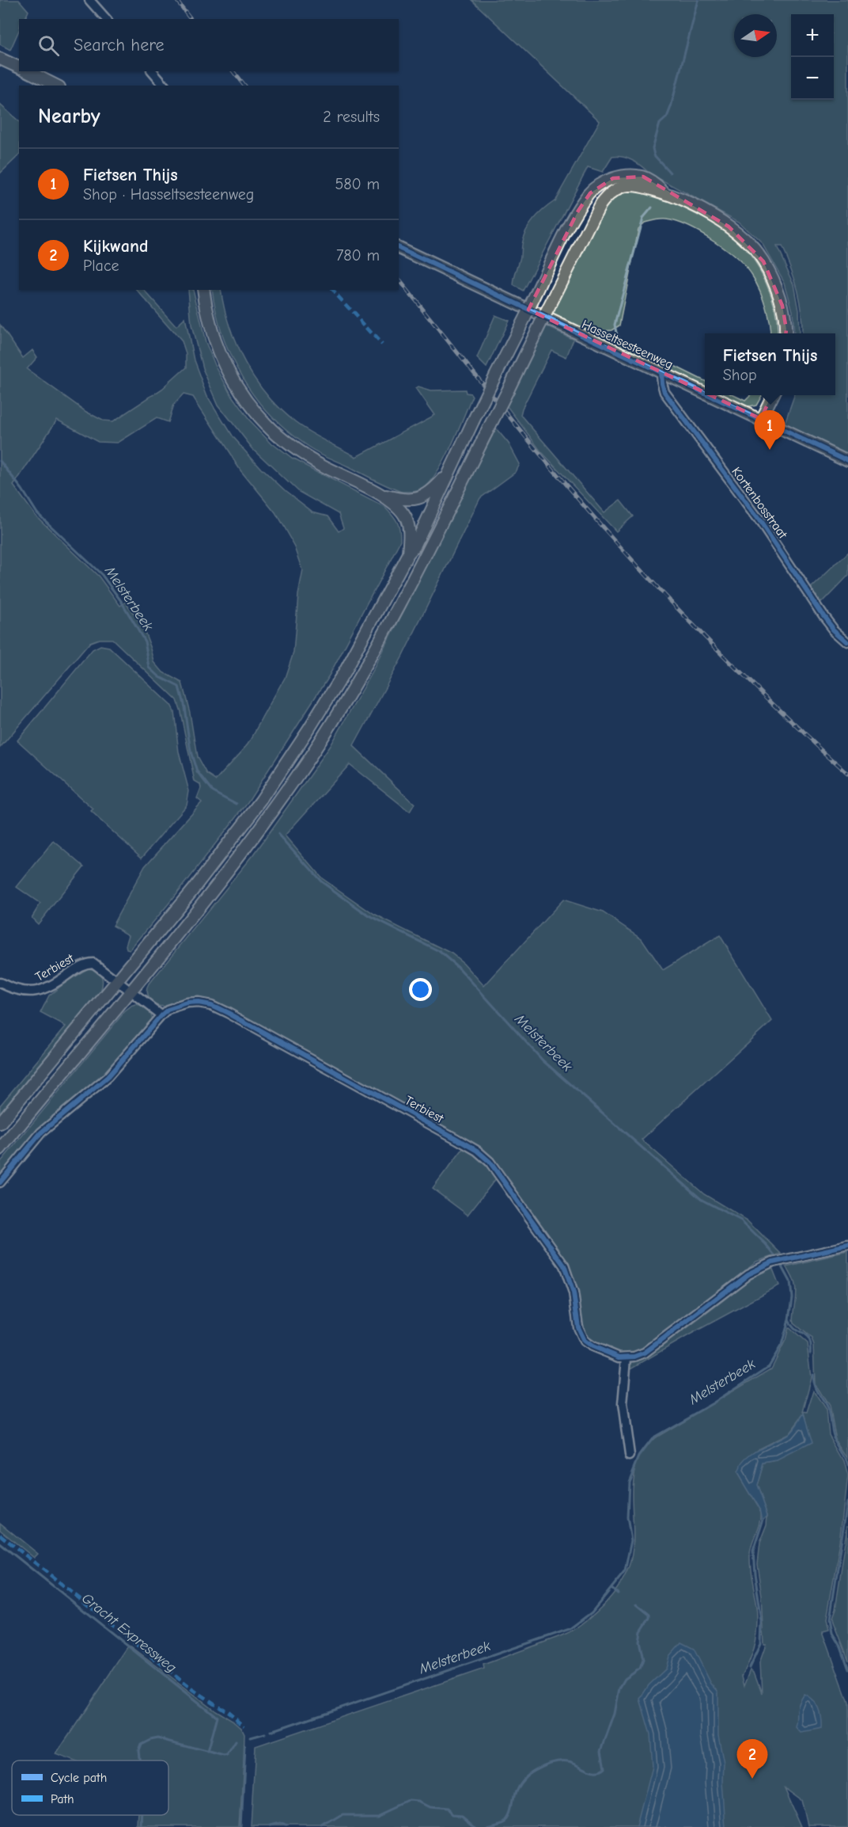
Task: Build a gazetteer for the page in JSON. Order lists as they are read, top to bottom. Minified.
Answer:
{"streets":{"main road":["Hasseltsesteenweg"],"street":["Kortenbosstraat","Terbiest"]},"crossings":[["Hasseltsesteenweg","Kortenbosstraat"]],"water":["Melsterbeek","Gracht Expressweg"],"legend":["Cycle path","Path"],"north":"right","page":{"map_buttons":["+","−"],"search":"Search here","heading":["Nearby","2 results"],"list":[{"mark":"1","name":"Fietsen Thijs","note":"Shop · Hasseltsesteenweg","value":"580 m"},{"mark":"2","name":"Kijkwand","note":"Place","value":"780 m"}],"popup":["Fietsen Thijs","Shop"],"pins":["1","2"]}}
